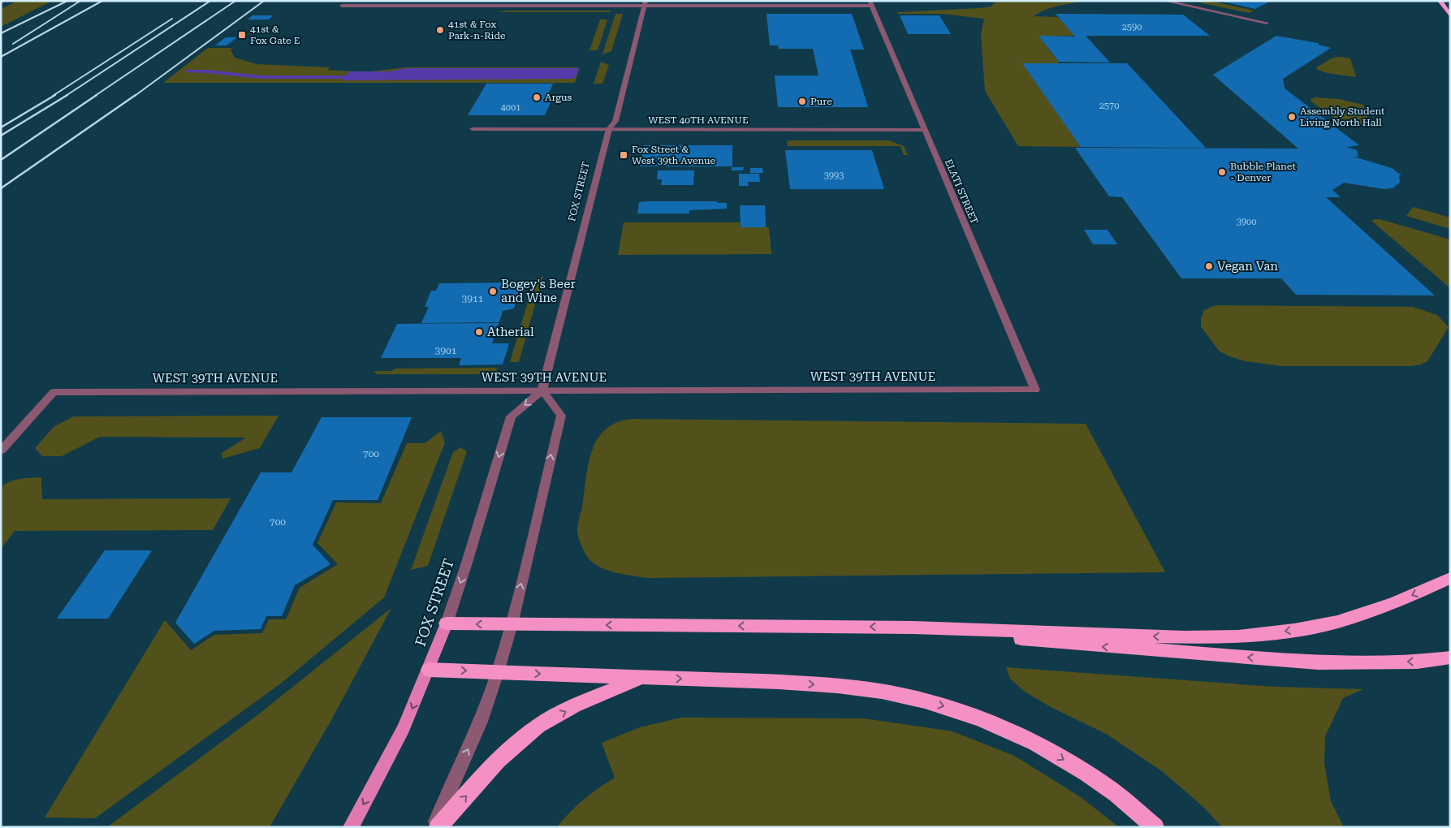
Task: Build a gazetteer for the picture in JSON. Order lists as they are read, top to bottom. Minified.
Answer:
{"streets":{"main road":["FOX STREET"],"street":["WEST 40TH AVENUE","ELATI STREET","WEST 39TH AVENUE"]},"crossings":[["WEST 40TH AVENUE","FOX STREET"],["WEST 40TH AVENUE","ELATI STREET"],["FOX STREET","WEST 39TH AVENUE"],["ELATI STREET","WEST 39TH AVENUE"]],"places":{"other":["41st & Fox Park-n-Ride","Argus","Pure","Assembly Student Living North Hall","Bubble Planet - Denver","Vegan Van","Bogey's Beer and Wine","Atherial"],"transit":["41st & Fox Gate E","Fox Street & West 39th Avenue"]},"house_numbers":["2590","2570","4001","3993","3900","3911","3901","700","700"]}
